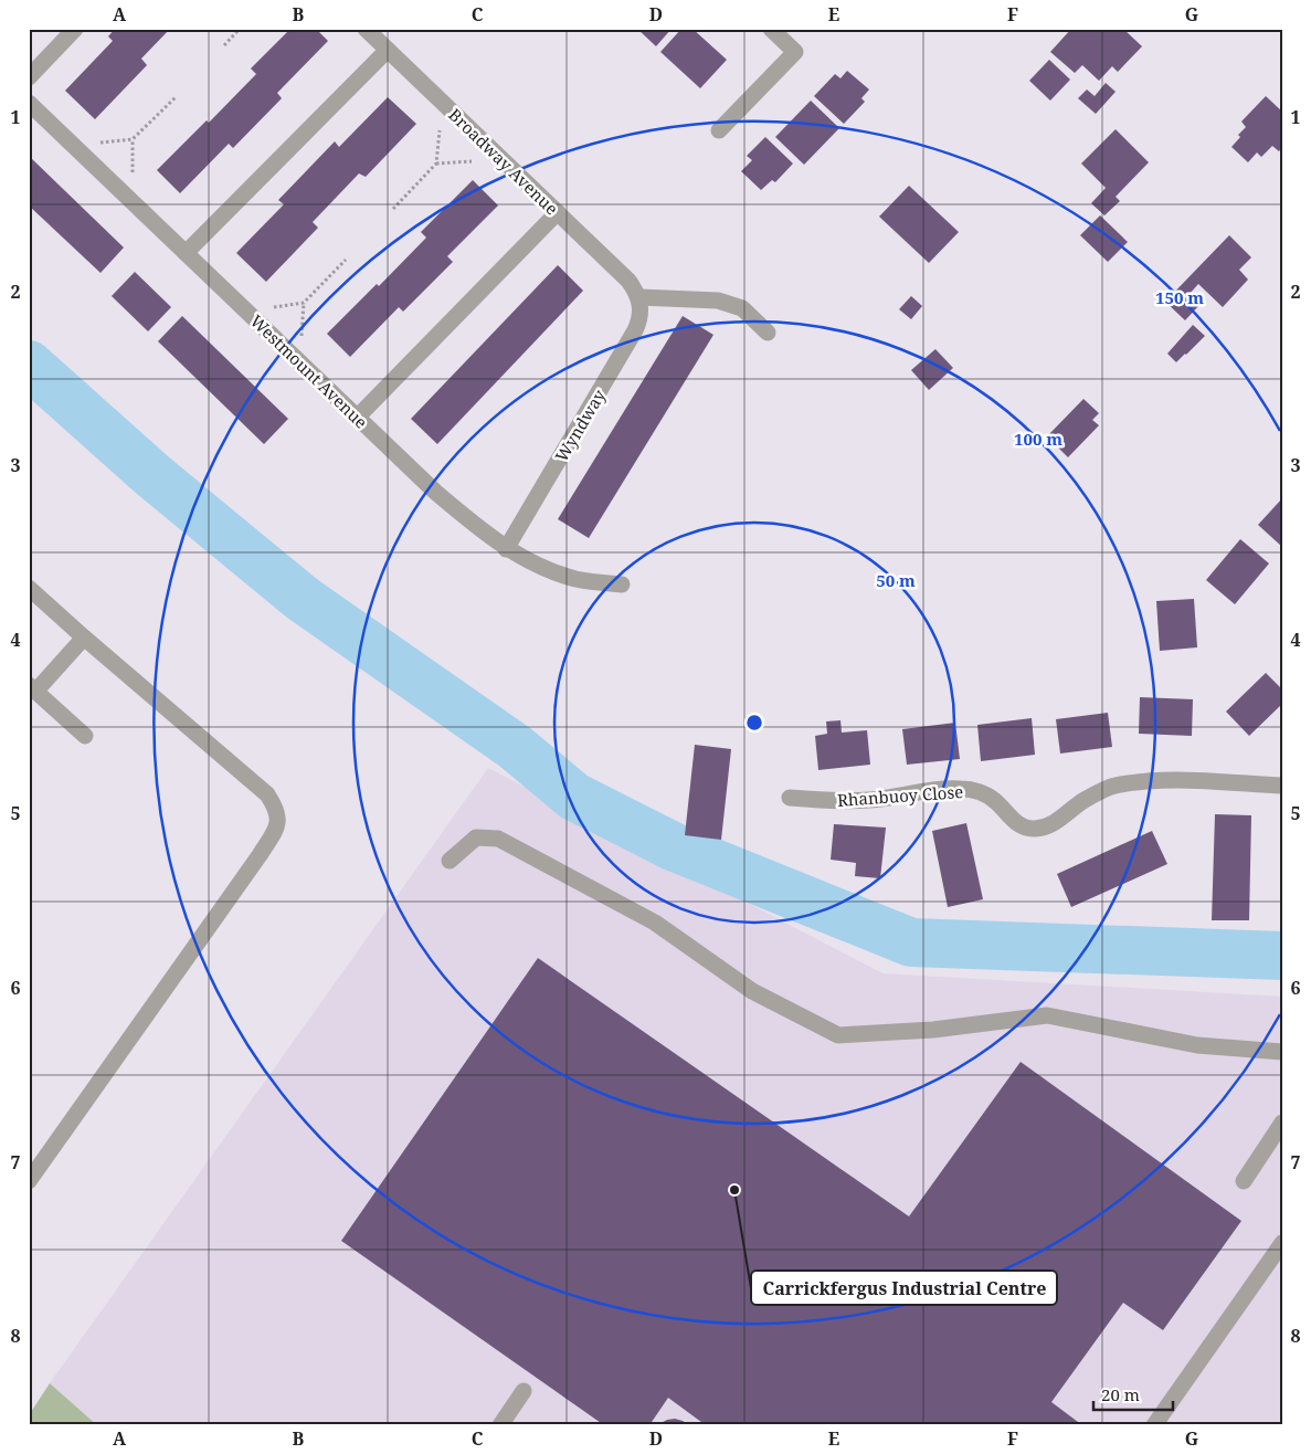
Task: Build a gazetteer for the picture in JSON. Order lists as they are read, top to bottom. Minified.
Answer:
{"streets":{"street":["Broadway Avenue","Westmount Avenue","Wyndway","Rhanbuoy Close"]},"crossings":[["Broadway Avenue","Wyndway"],["Westmount Avenue","Wyndway"]],"places":["Carrickfergus Industrial Centre"],"scale_bar":"20 m","grid":{"columns":["A","B","C","D","E","F","G"],"rows":["1","2","3","4","5","6","7","8"]},"rings":["150 m","100 m","50 m"]}
